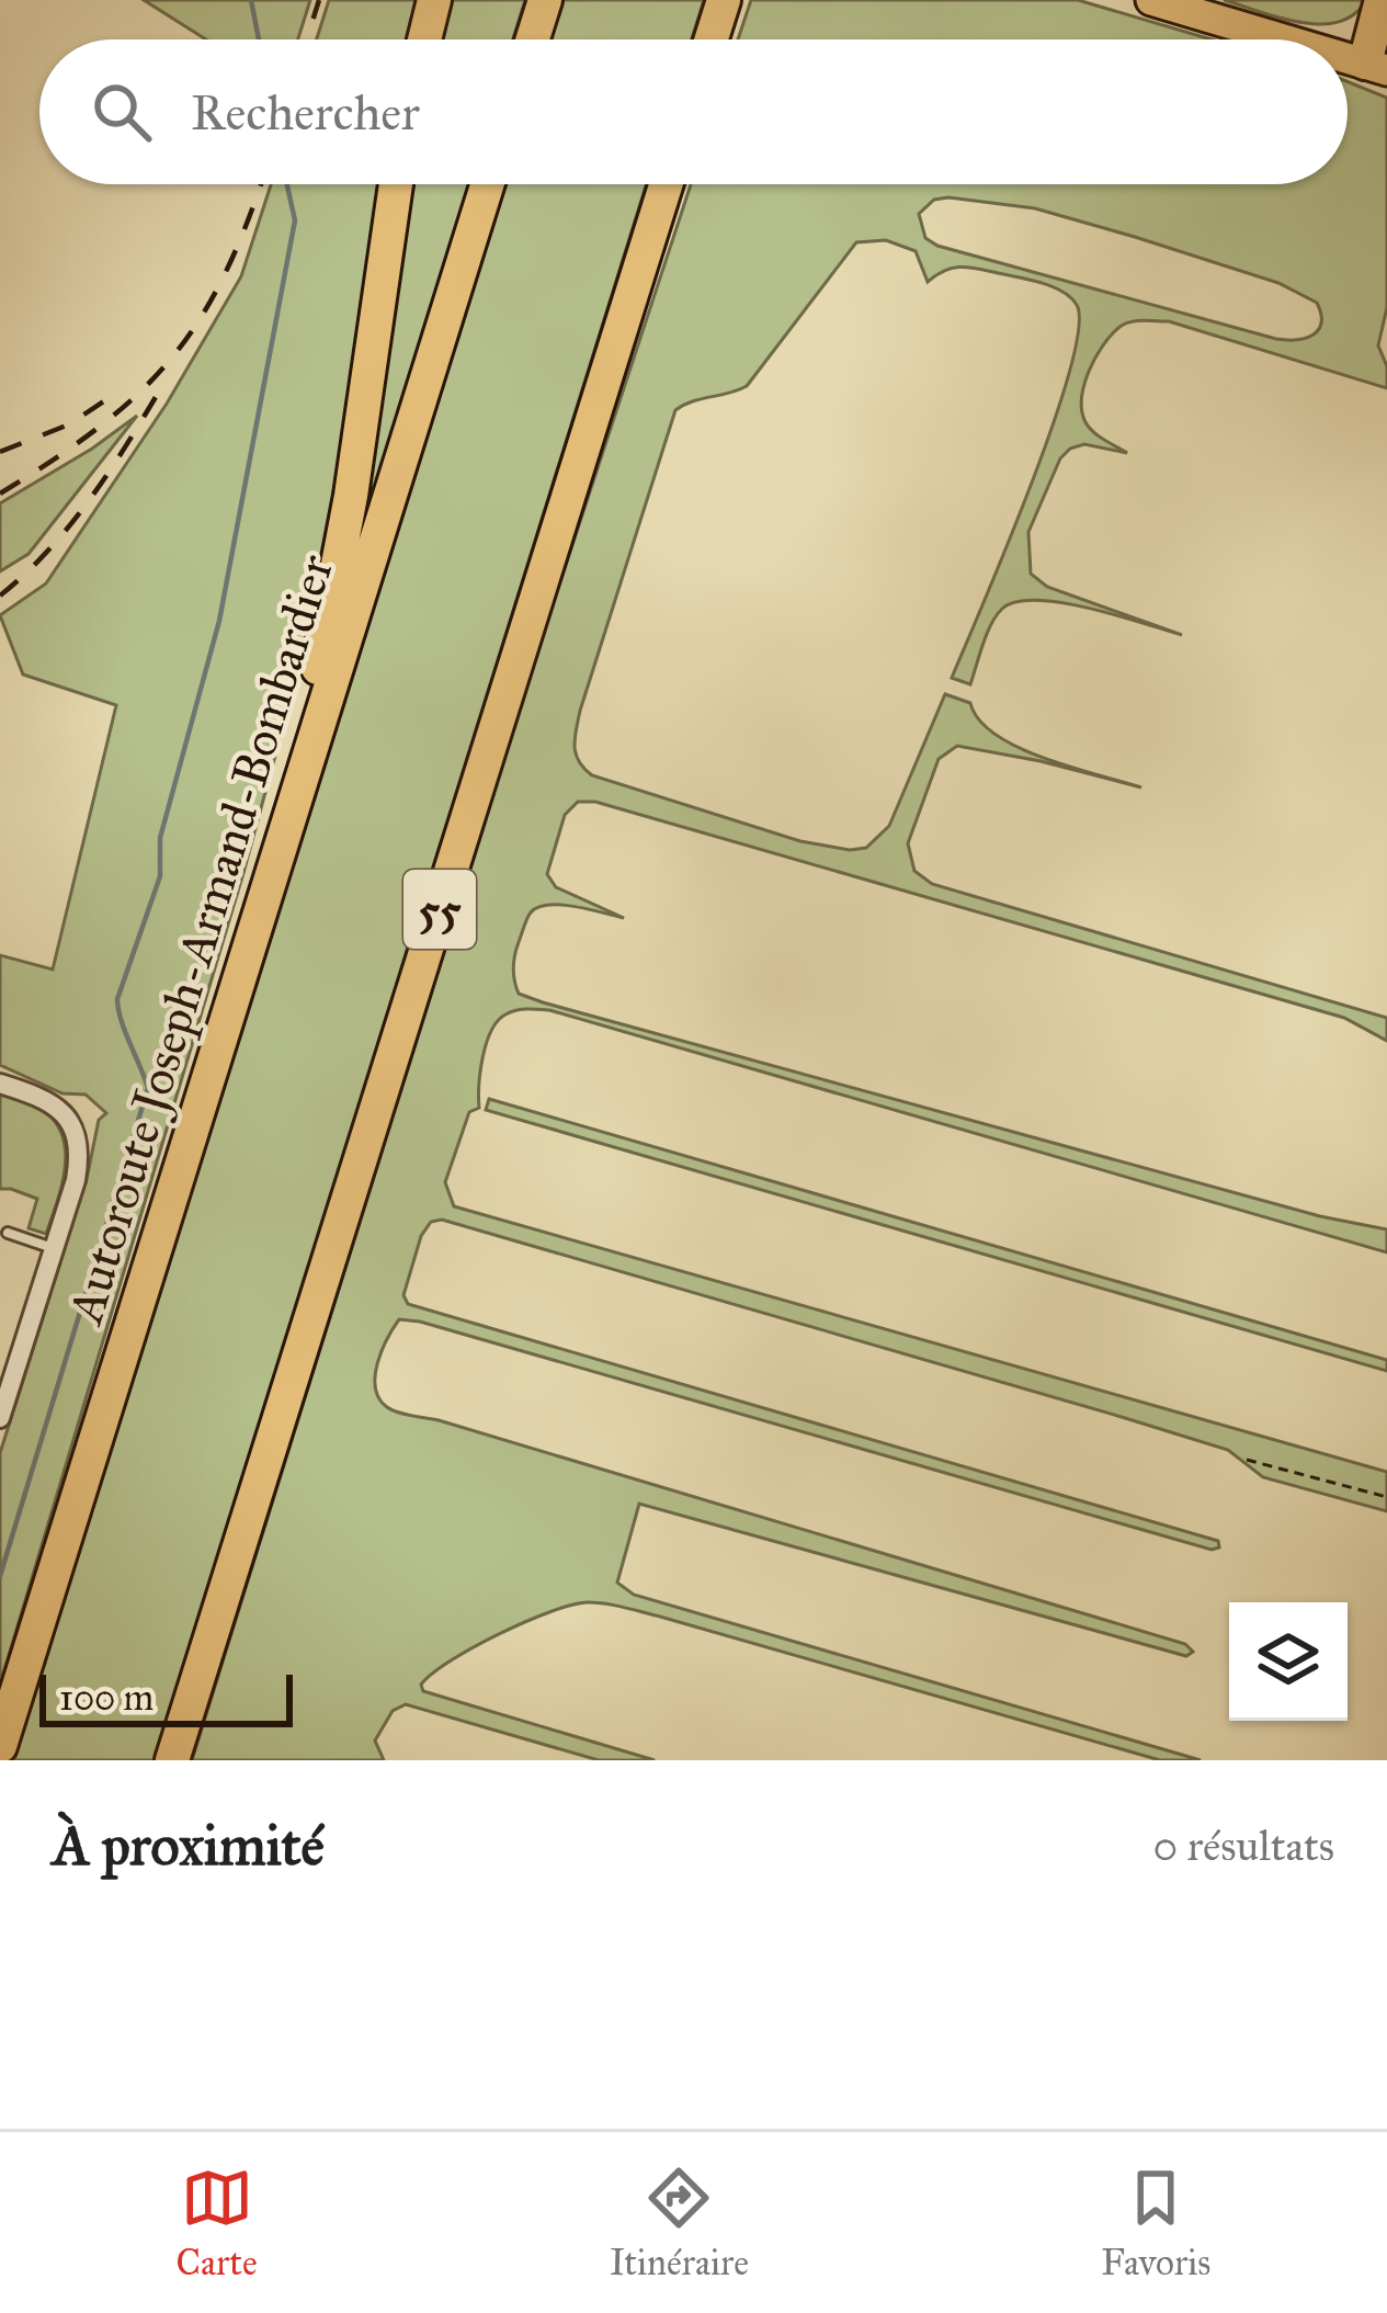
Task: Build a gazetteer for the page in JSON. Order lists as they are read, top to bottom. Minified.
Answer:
{"streets":{"highway":["55","Autoroute Joseph-Armand-Bombardier"]},"scale_bar":"100 m","page":{"search":"Rechercher","scale":"100 m","heading":["À proximité","0 résultats"],"nav":["Carte","Itinéraire","Favoris"]}}
